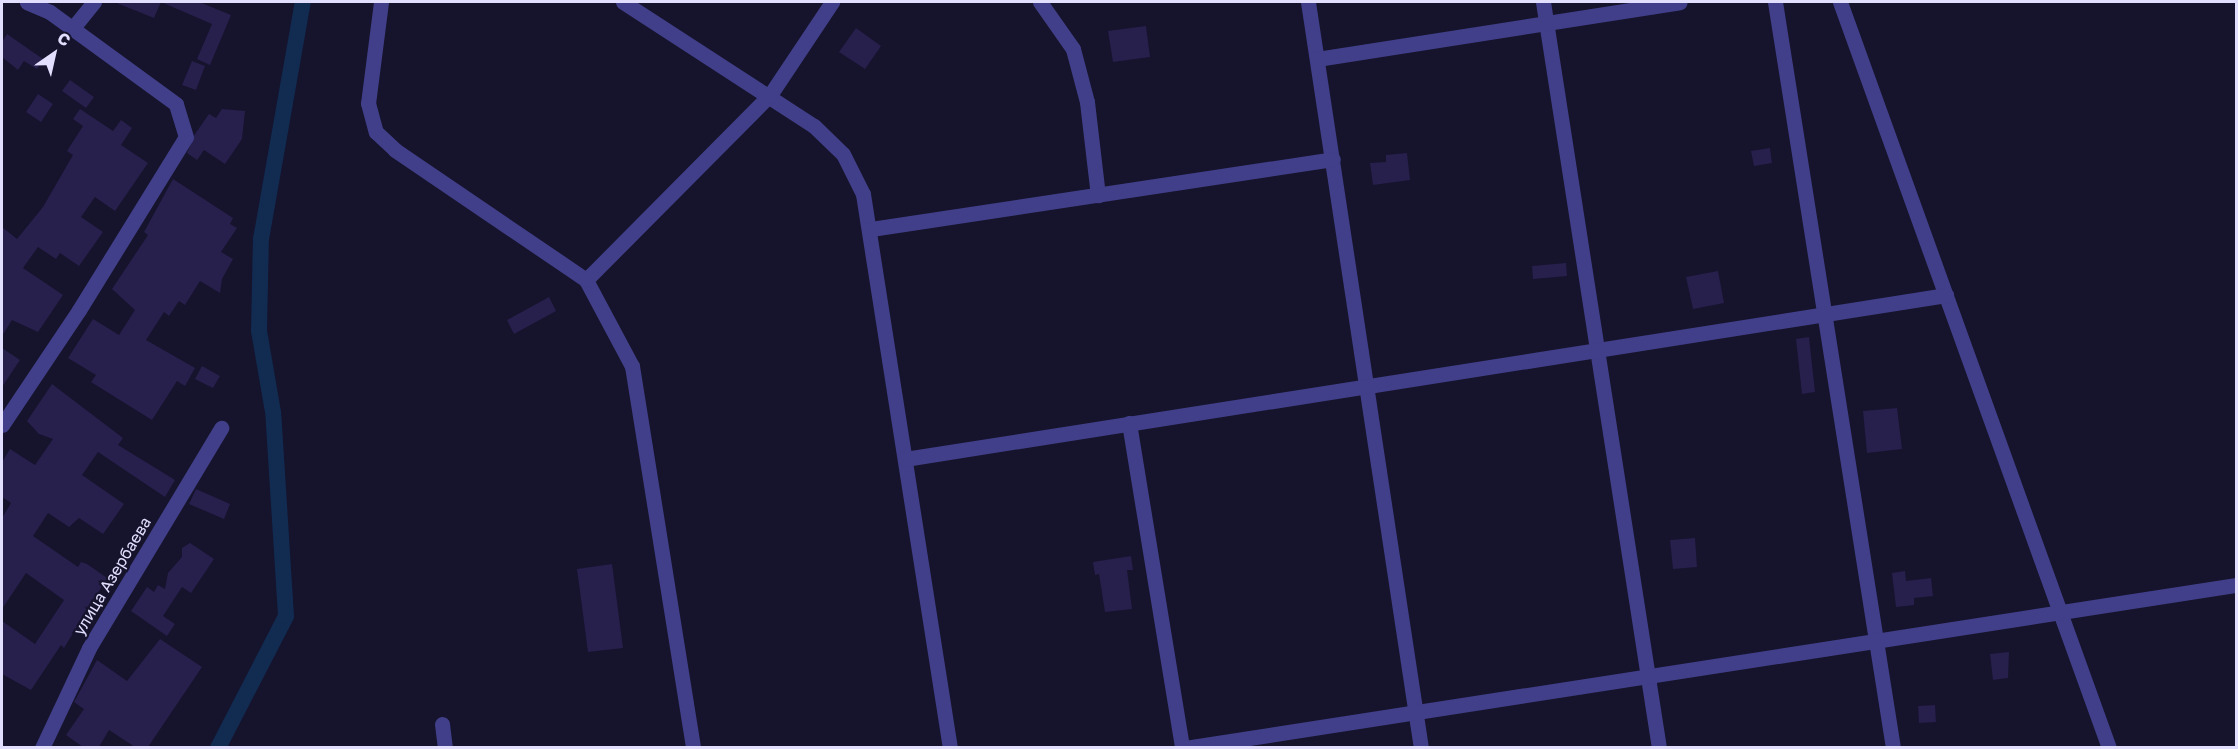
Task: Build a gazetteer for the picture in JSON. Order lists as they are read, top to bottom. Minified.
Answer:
{"streets":{"street":["улица Азербаева"]},"north":"top right"}
